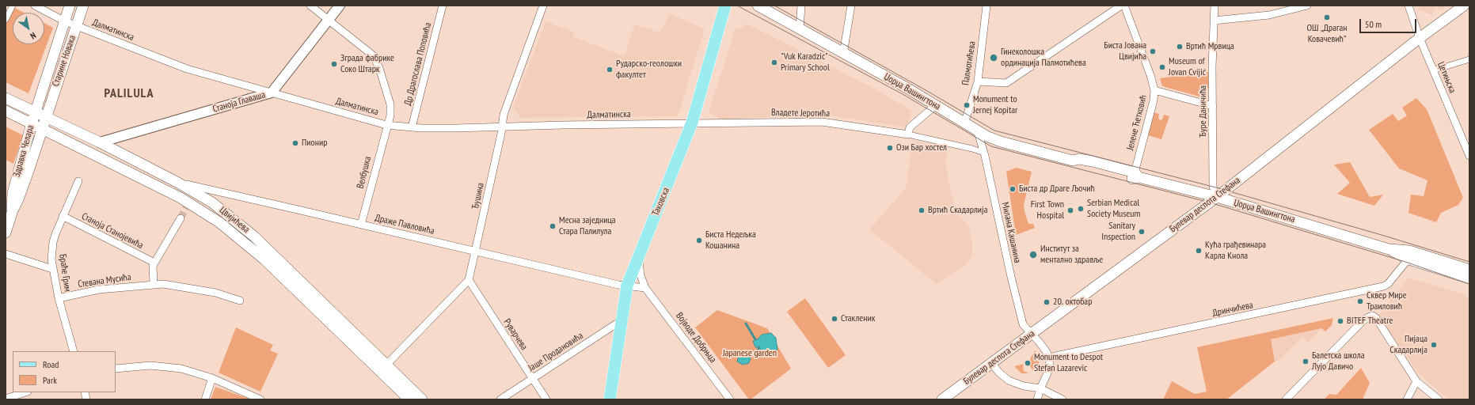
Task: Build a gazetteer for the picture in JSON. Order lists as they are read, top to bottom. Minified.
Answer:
{"streets":{"main road":["Старине Новака","Џорџа Вашингтона","Здравка Челара","Таковска","Булевар деспота Стефана","Цвијићева"],"street":["Далматинска","Палмотићева","Др Драгослава Поповића","Цетињска","Станоја Главаша","Ђуре Даничића","Владете Јеротића","Јелене Ћетковић","Велбушка","Ђушина","Драже Павловића","Станоја Станојевића","Милана Кашанина","Браће Грим","Стевана Мусића","Дринчићева","Руварчева","Војводе Добрњца","Јаше Продановића"]},"crossings":[["Далматинска","Старине Новака"],["Далматинска","Др Драгослава Поповића"],["Далматинска","Станоја Главаша"],["Далматинска","Владете Јеротића"],["Далматинска","Велбушка"],["Далматинска","Ђушина"],["Далматинска","Таковска"],["Старине Новака","Здравка Челара"],["Старине Новака","Цвијићева"],["Палмотићева","Џорџа Вашингтона"],["Цетињска","Булевар деспота Стефана"],["Џорџа Вашингтона","Ђуре Даничића"],["Џорџа Вашингтона","Јелене Ћетковић"],["Џорџа Вашингтона","Булевар деспота Стефана"],["Џорџа Вашингтона","Милана Кашанина"],["Џорџа Вашингтона","Дринчићева"],["Станоја Главаша","Велбушка"],["Станоја Главаша","Цвијићева"],["Ђуре Даничића","Булевар деспота Стефана"],["Владете Јеротића","Таковска"],["Владете Јеротића","Милана Кашанина"],["Здравка Челара","Цвијићева"],["Велбушка","Драже Павловића"],["Ђушина","Драже Павловића"],["Ђушина","Руварчева"],["Таковска","Драже Павловића"],["Таковска","Војводе Добрњца"],["Таковска","Јаше Продановића"],["Булевар деспота Стефана","Милана Кашанина"],["Цвијићева","Драже Павловића"],["Станоја Станојевића","Браће Грим"],["Милана Кашанина","Дринчићева"],["Браће Грим","Стевана Мусића"],["Руварчева","Јаше Продановића"]],"districts":["PALILULA"],"parks":["Japanese garden"],"places":["ОШ „Драган Ковачевић”","Вртић Мрвица","Биста Јована Цвијића","Гинеколошка ординација Палмотићева","\"Vuk Karadzic\" Primary School","Зграда фабрике Соко Штарк","Museum of Jovan Cvijić","Рударско-геолошки факултет","Monument to Jernej Kopitar","Пионир","Ози Бар хостел","Биста др Драге Љочић","Serbian Medical Society Museum","Вртић Скадарлија","First Town Hospital","Месна заједница Стара Палилула","Sanitary Inspection","Биста Недељка Кошанина","Кућа грађевинара Карла Кнола","Институт за ментално здравље","Сквер Мире Траиловић","20. октобар","Стакленик","BITEF Theatre","Пијаца Скадарлија","Балетска школа Лујо Давичо","Monument to Despot Stefan Lazarevic"],"legend":["Road","Park"],"scale_bar":"50 m","north":"bottom right"}
